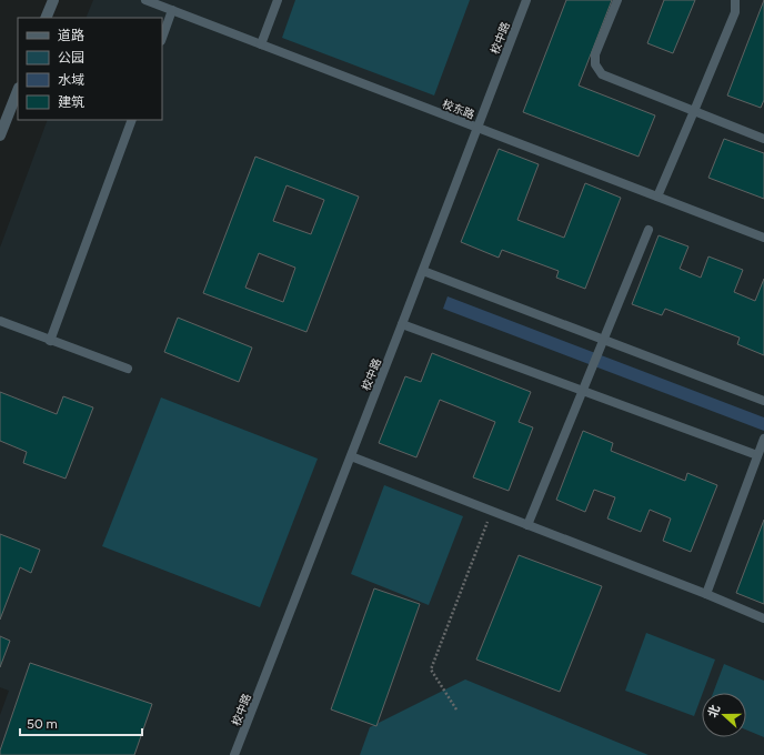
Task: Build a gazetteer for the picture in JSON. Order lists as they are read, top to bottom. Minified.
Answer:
{"streets":{"lane":["校中路","校东路"]},"crossings":[["校中路","校东路"]],"legend":["道路","公园","水域","建筑"],"scale_bar":"50 m","north":"left"}
